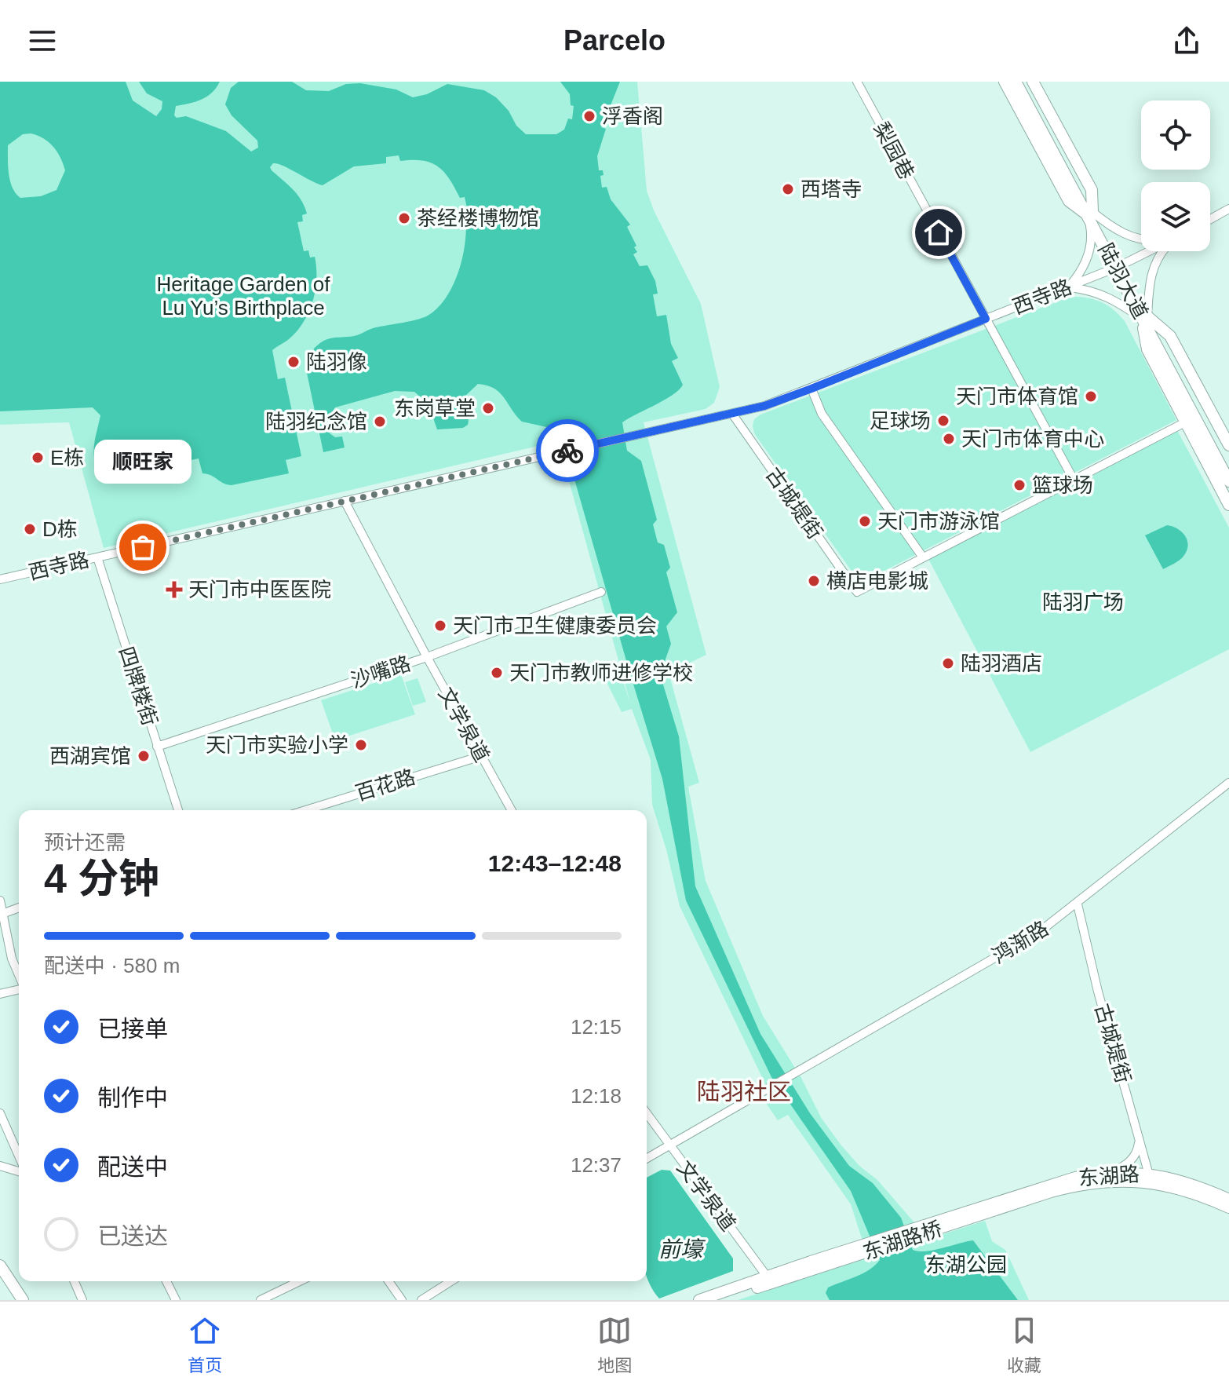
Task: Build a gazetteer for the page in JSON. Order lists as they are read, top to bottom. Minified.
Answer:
{"streets":{"main road":["陆羽大道","东湖路","东湖路桥"],"street":["梨园巷","西寺路","古城堤街","沙嘴路","四牌楼街","文学泉道","百花路","鸿渐路"]},"crossings":[["梨园巷","西寺路"],["陆羽大道","西寺路"],["西寺路","古城堤街"],["西寺路","四牌楼街"],["西寺路","文学泉道"],["古城堤街","鸿渐路"],["古城堤街","东湖路"],["沙嘴路","四牌楼街"],["沙嘴路","文学泉道"],["文学泉道","百花路"],["文学泉道","鸿渐路"],["文学泉道","东湖路桥"],["东湖路","东湖路桥"]],"districts":["陆羽社区"],"water":["前壕"],"parks":["Heritage Garden of Lu Yu’s Birthplace","陆羽广场","东湖公园"],"places":{"other":["浮香阁","西塔寺","茶经楼博物馆","陆羽像","天门市体育馆","东岗草堂","足球场","陆羽纪念馆","天门市体育中心","E栋","篮球场","天门市游泳馆","D栋","顺旺家","横店电影城","天门市卫生健康委员会","陆羽酒店","天门市教师进修学校","天门市实验小学","西湖宾馆"],"health":["天门市中医医院"]},"page":{"header":"Parcelo","bubble":"顺旺家","heading":["4 分钟","预计还需","12:43–12:48"],"bar":"配送中 · 580 m","list":[["已接单","12:15"],["制作中","12:18"],["配送中","12:37"],"已送达"],"tabs":["首页","地图","收藏"]}}
